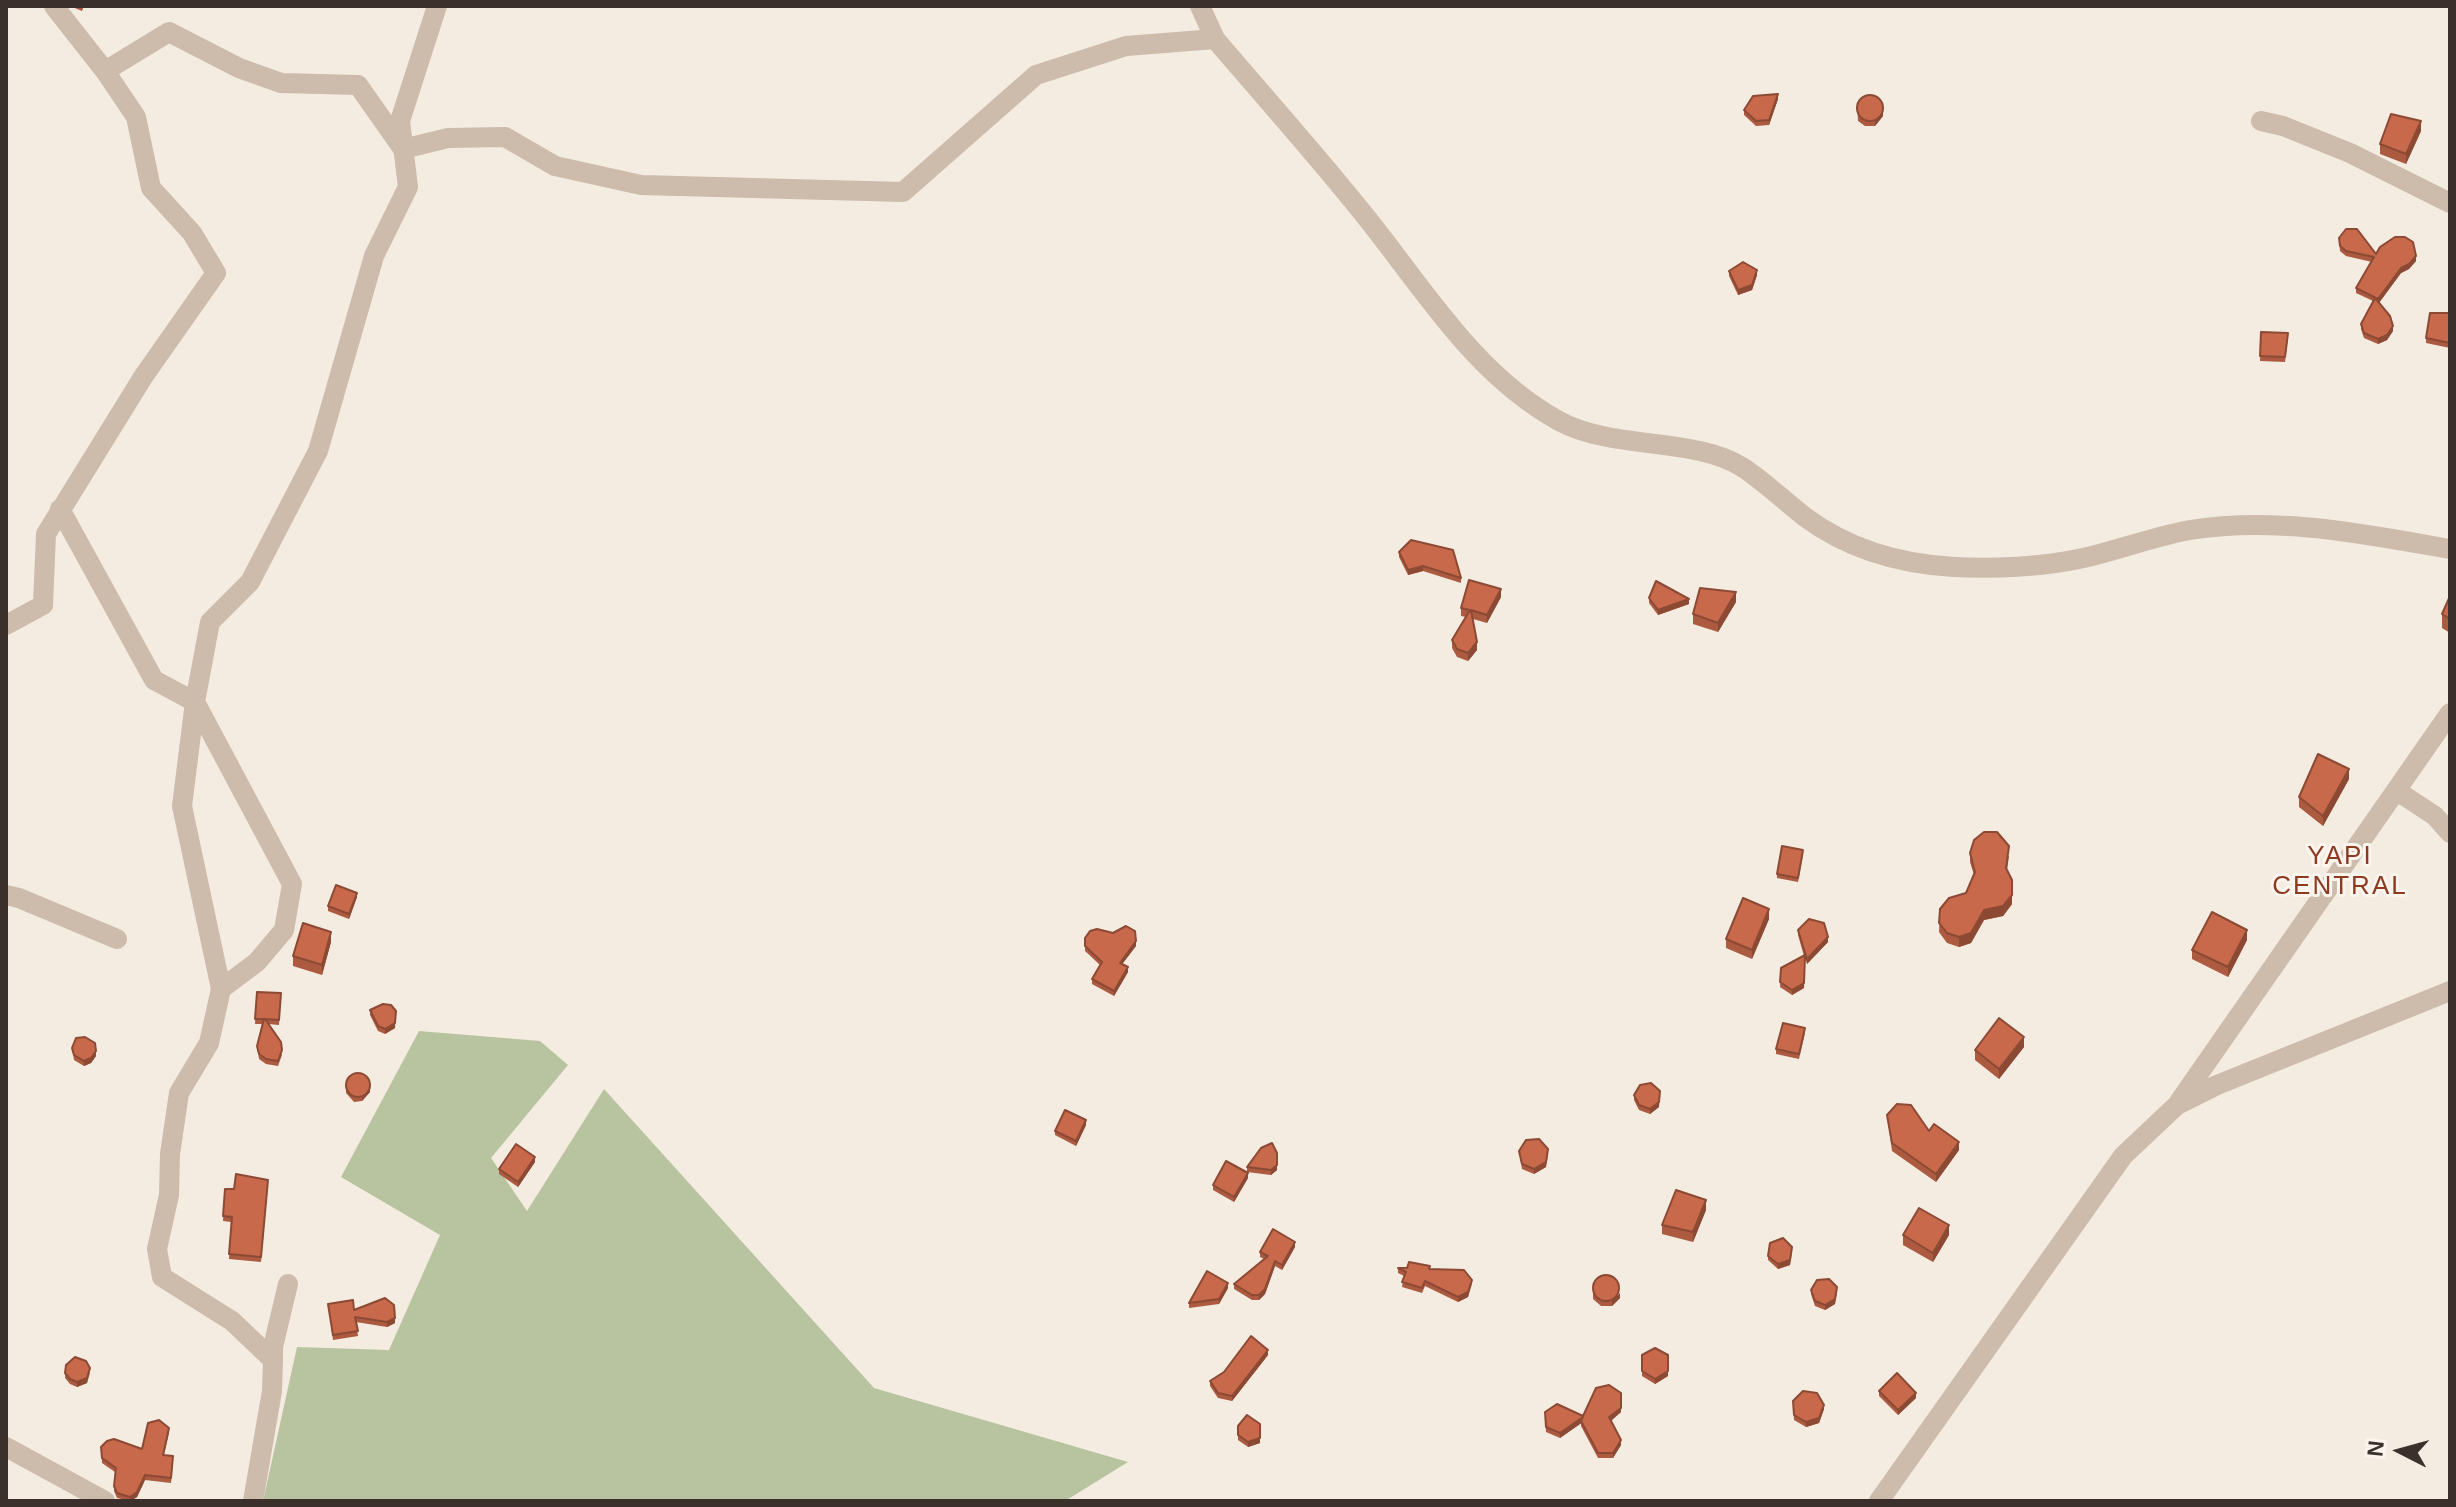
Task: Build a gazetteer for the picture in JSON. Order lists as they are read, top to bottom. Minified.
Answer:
{"districts":["YAPI CENTRAL"],"north":"left"}
